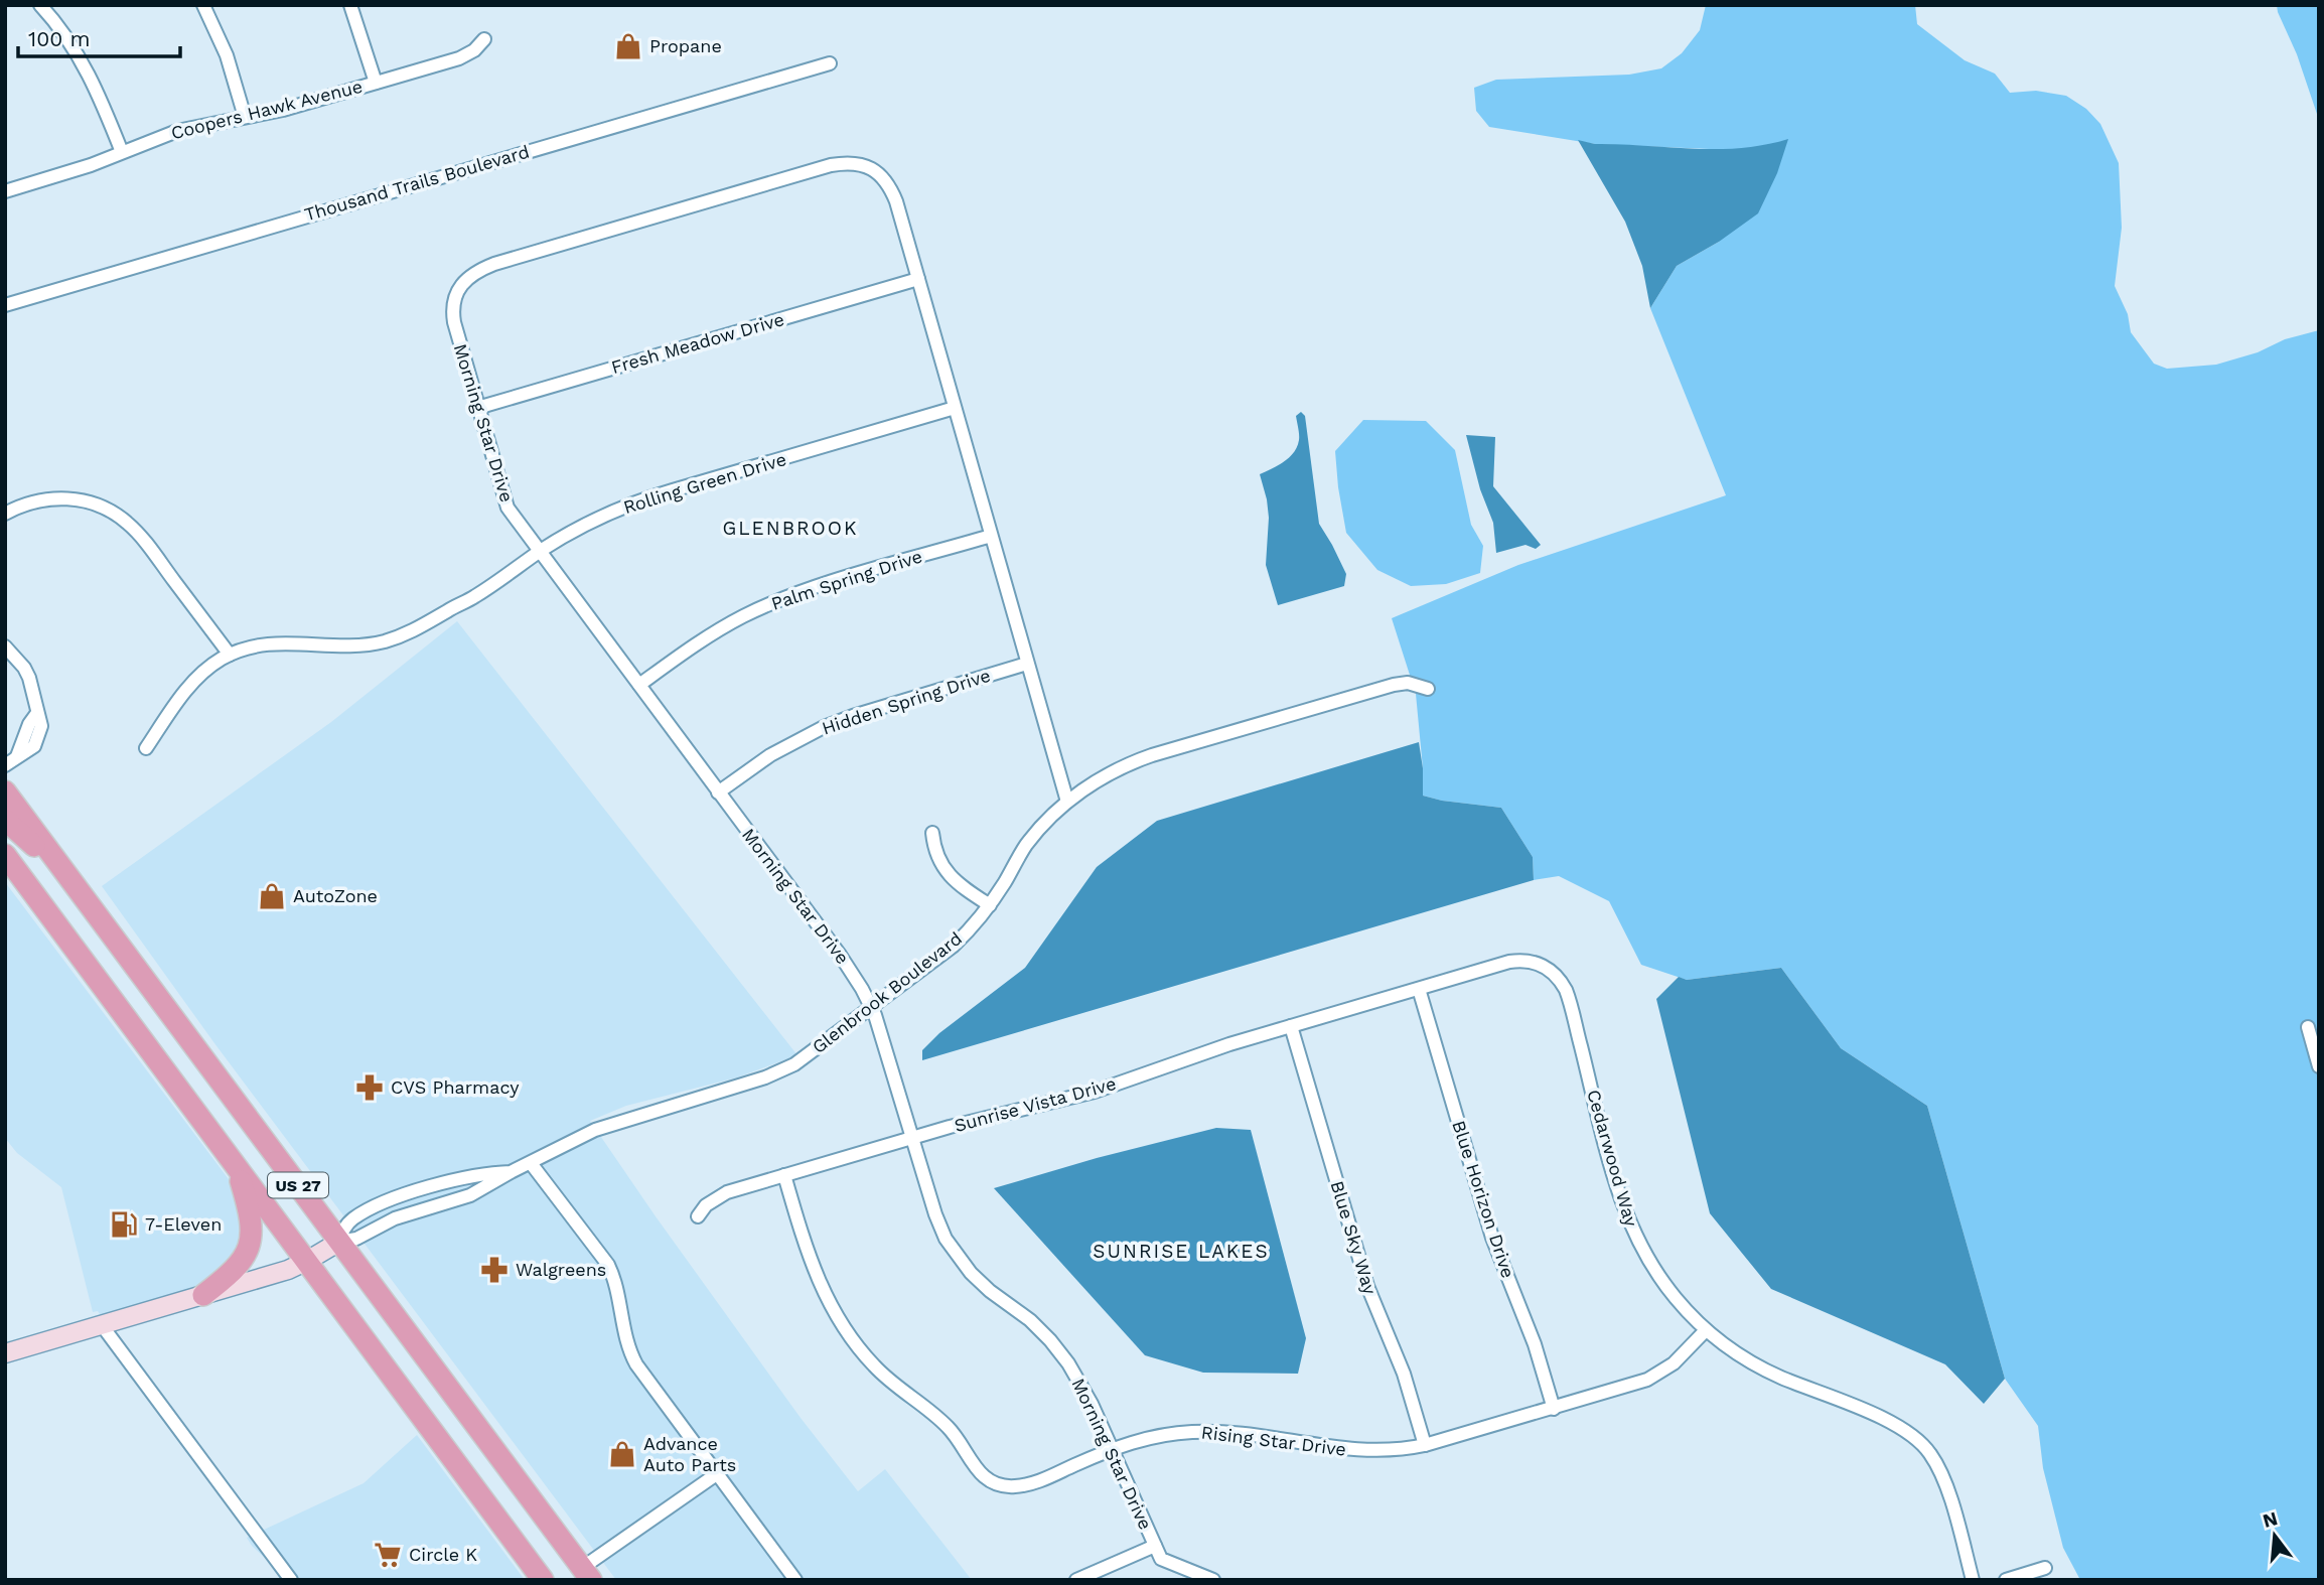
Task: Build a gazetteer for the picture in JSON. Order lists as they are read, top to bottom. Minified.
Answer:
{"streets":{"highway":["US 27"],"street":["Coopers Hawk Avenue","Thousand Trails Boulevard","Fresh Meadow Drive","Morning Star Drive","Rolling Green Drive","Palm Spring Drive","Hidden Spring Drive","Glenbrook Boulevard","Sunrise Vista Drive","Cedarwood Way","Blue Horizon Drive","Blue Sky Way","Rising Star Drive"]},"crossings":[["Fresh Meadow Drive","Morning Star Drive"],["Morning Star Drive","Rolling Green Drive"],["Morning Star Drive","Palm Spring Drive"],["Morning Star Drive","Hidden Spring Drive"],["Morning Star Drive","Glenbrook Boulevard"],["Morning Star Drive","Sunrise Vista Drive"],["Morning Star Drive","Rising Star Drive"],["Glenbrook Boulevard","US 27"],["Sunrise Vista Drive","Cedarwood Way"],["Sunrise Vista Drive","Blue Horizon Drive"],["Sunrise Vista Drive","Blue Sky Way"],["Sunrise Vista Drive","Rising Star Drive"],["Cedarwood Way","Blue Horizon Drive"],["Cedarwood Way","Rising Star Drive"],["Blue Horizon Drive","Rising Star Drive"],["Blue Sky Way","Rising Star Drive"]],"districts":["GLENBROOK","SUNRISE LAKES"],"places":{"shop":["Propane","AutoZone","Advance Auto Parts"],"pharmacy":["CVS Pharmacy","Walgreens"],"fuel station":["7-Eleven"],"supermarket":["Circle K"]},"scale_bar":"100 m","north":"top"}
